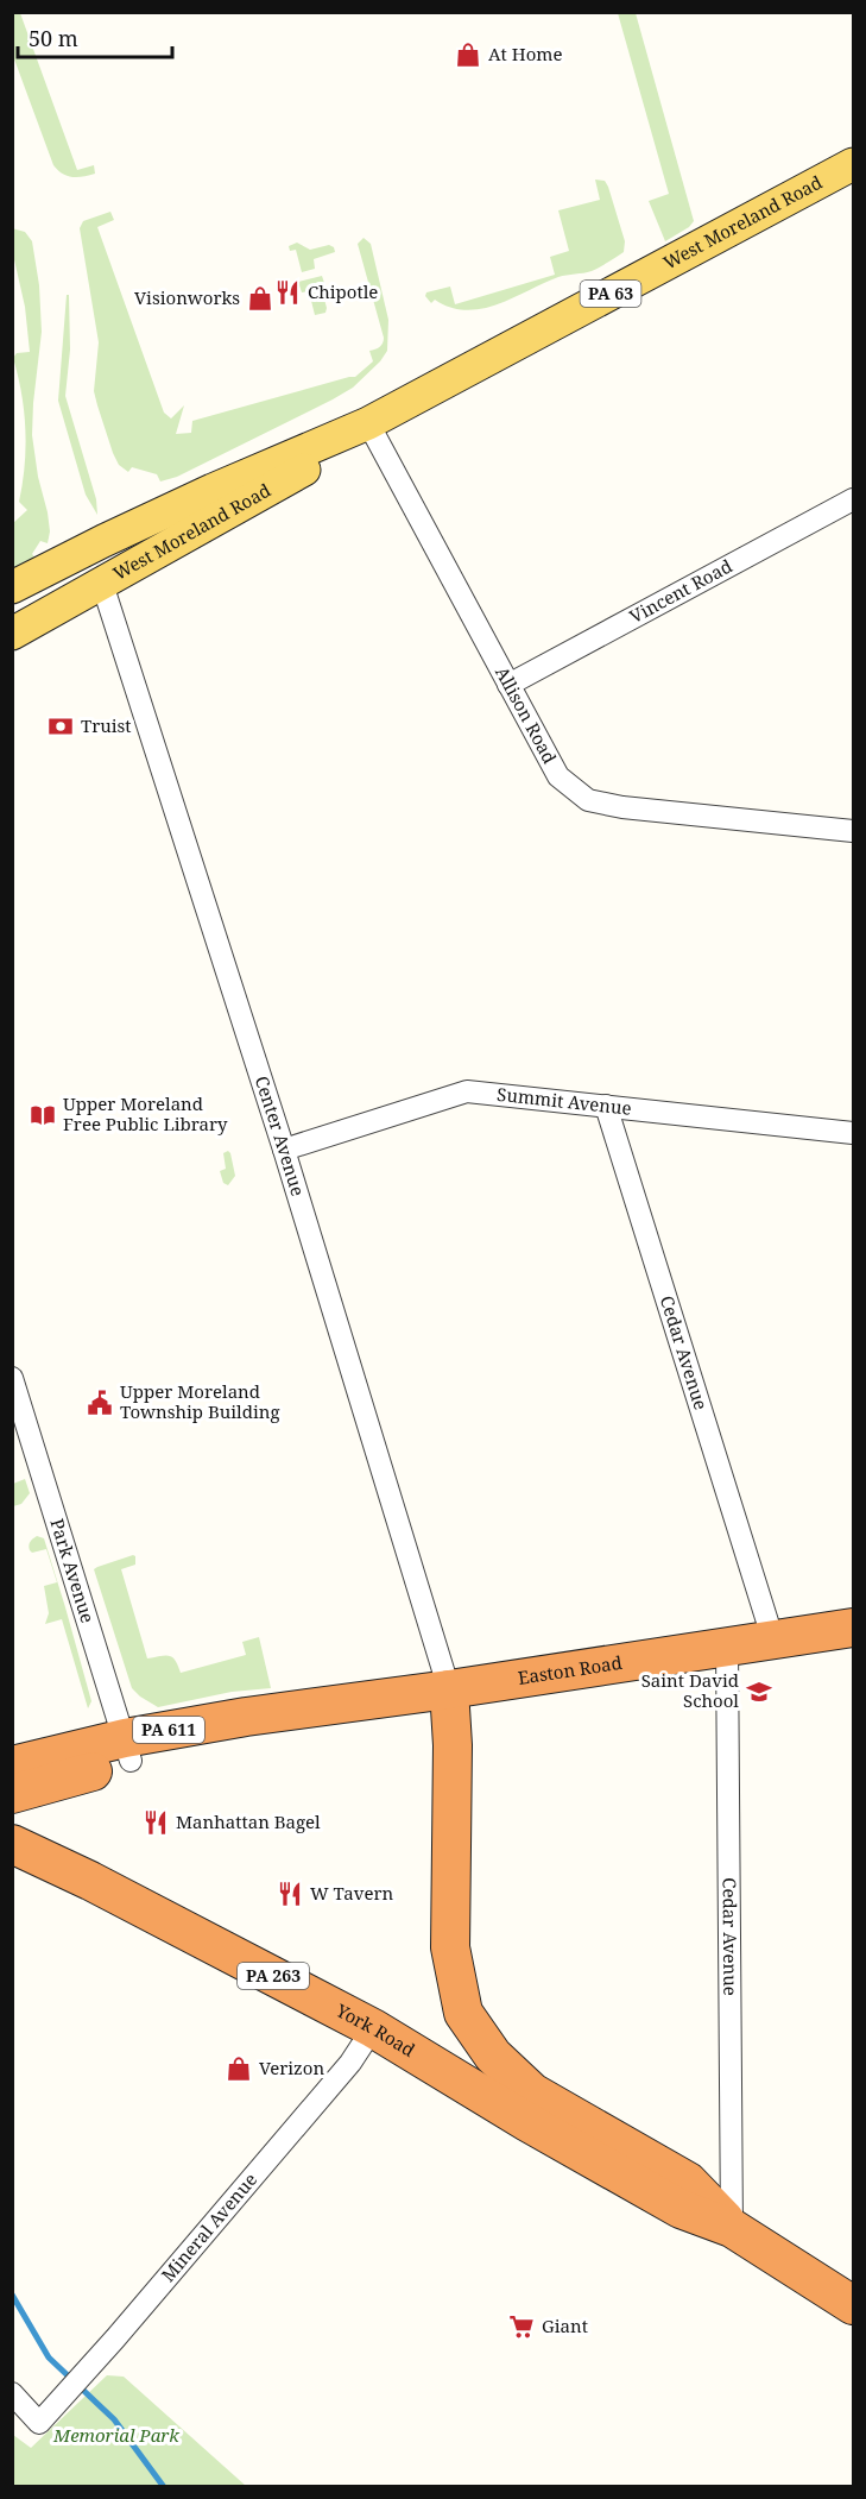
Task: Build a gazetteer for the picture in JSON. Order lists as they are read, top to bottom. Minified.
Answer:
{"streets":{"highway":["Easton Road","PA 611","PA 263","York Road"],"main road":["West Moreland Road","PA 63"],"street":["Vincent Road","Allison Road","Summit Avenue","Center Avenue","Cedar Avenue","Park Avenue","Mineral Avenue"]},"crossings":[["West Moreland Road","Allison Road"],["West Moreland Road","Center Avenue"],["Vincent Road","Allison Road"],["Summit Avenue","Center Avenue"],["Summit Avenue","Cedar Avenue"],["Center Avenue","Easton Road"],["Center Avenue","York Road"],["Cedar Avenue","Easton Road"],["Cedar Avenue","York Road"],["Park Avenue","Easton Road"],["Easton Road","York Road"],["York Road","Mineral Avenue"]],"parks":["Memorial Park"],"places":{"shop":["At Home","Visionworks","Verizon"],"restaurant":["Chipotle","Manhattan Bagel","W Tavern"],"bank":["Truist"],"library":["Upper Moreland Free Public Library"],"public building":["Upper Moreland Township Building"],"school or university":["Saint David School"],"supermarket":["Giant"]},"scale_bar":"50 m"}
